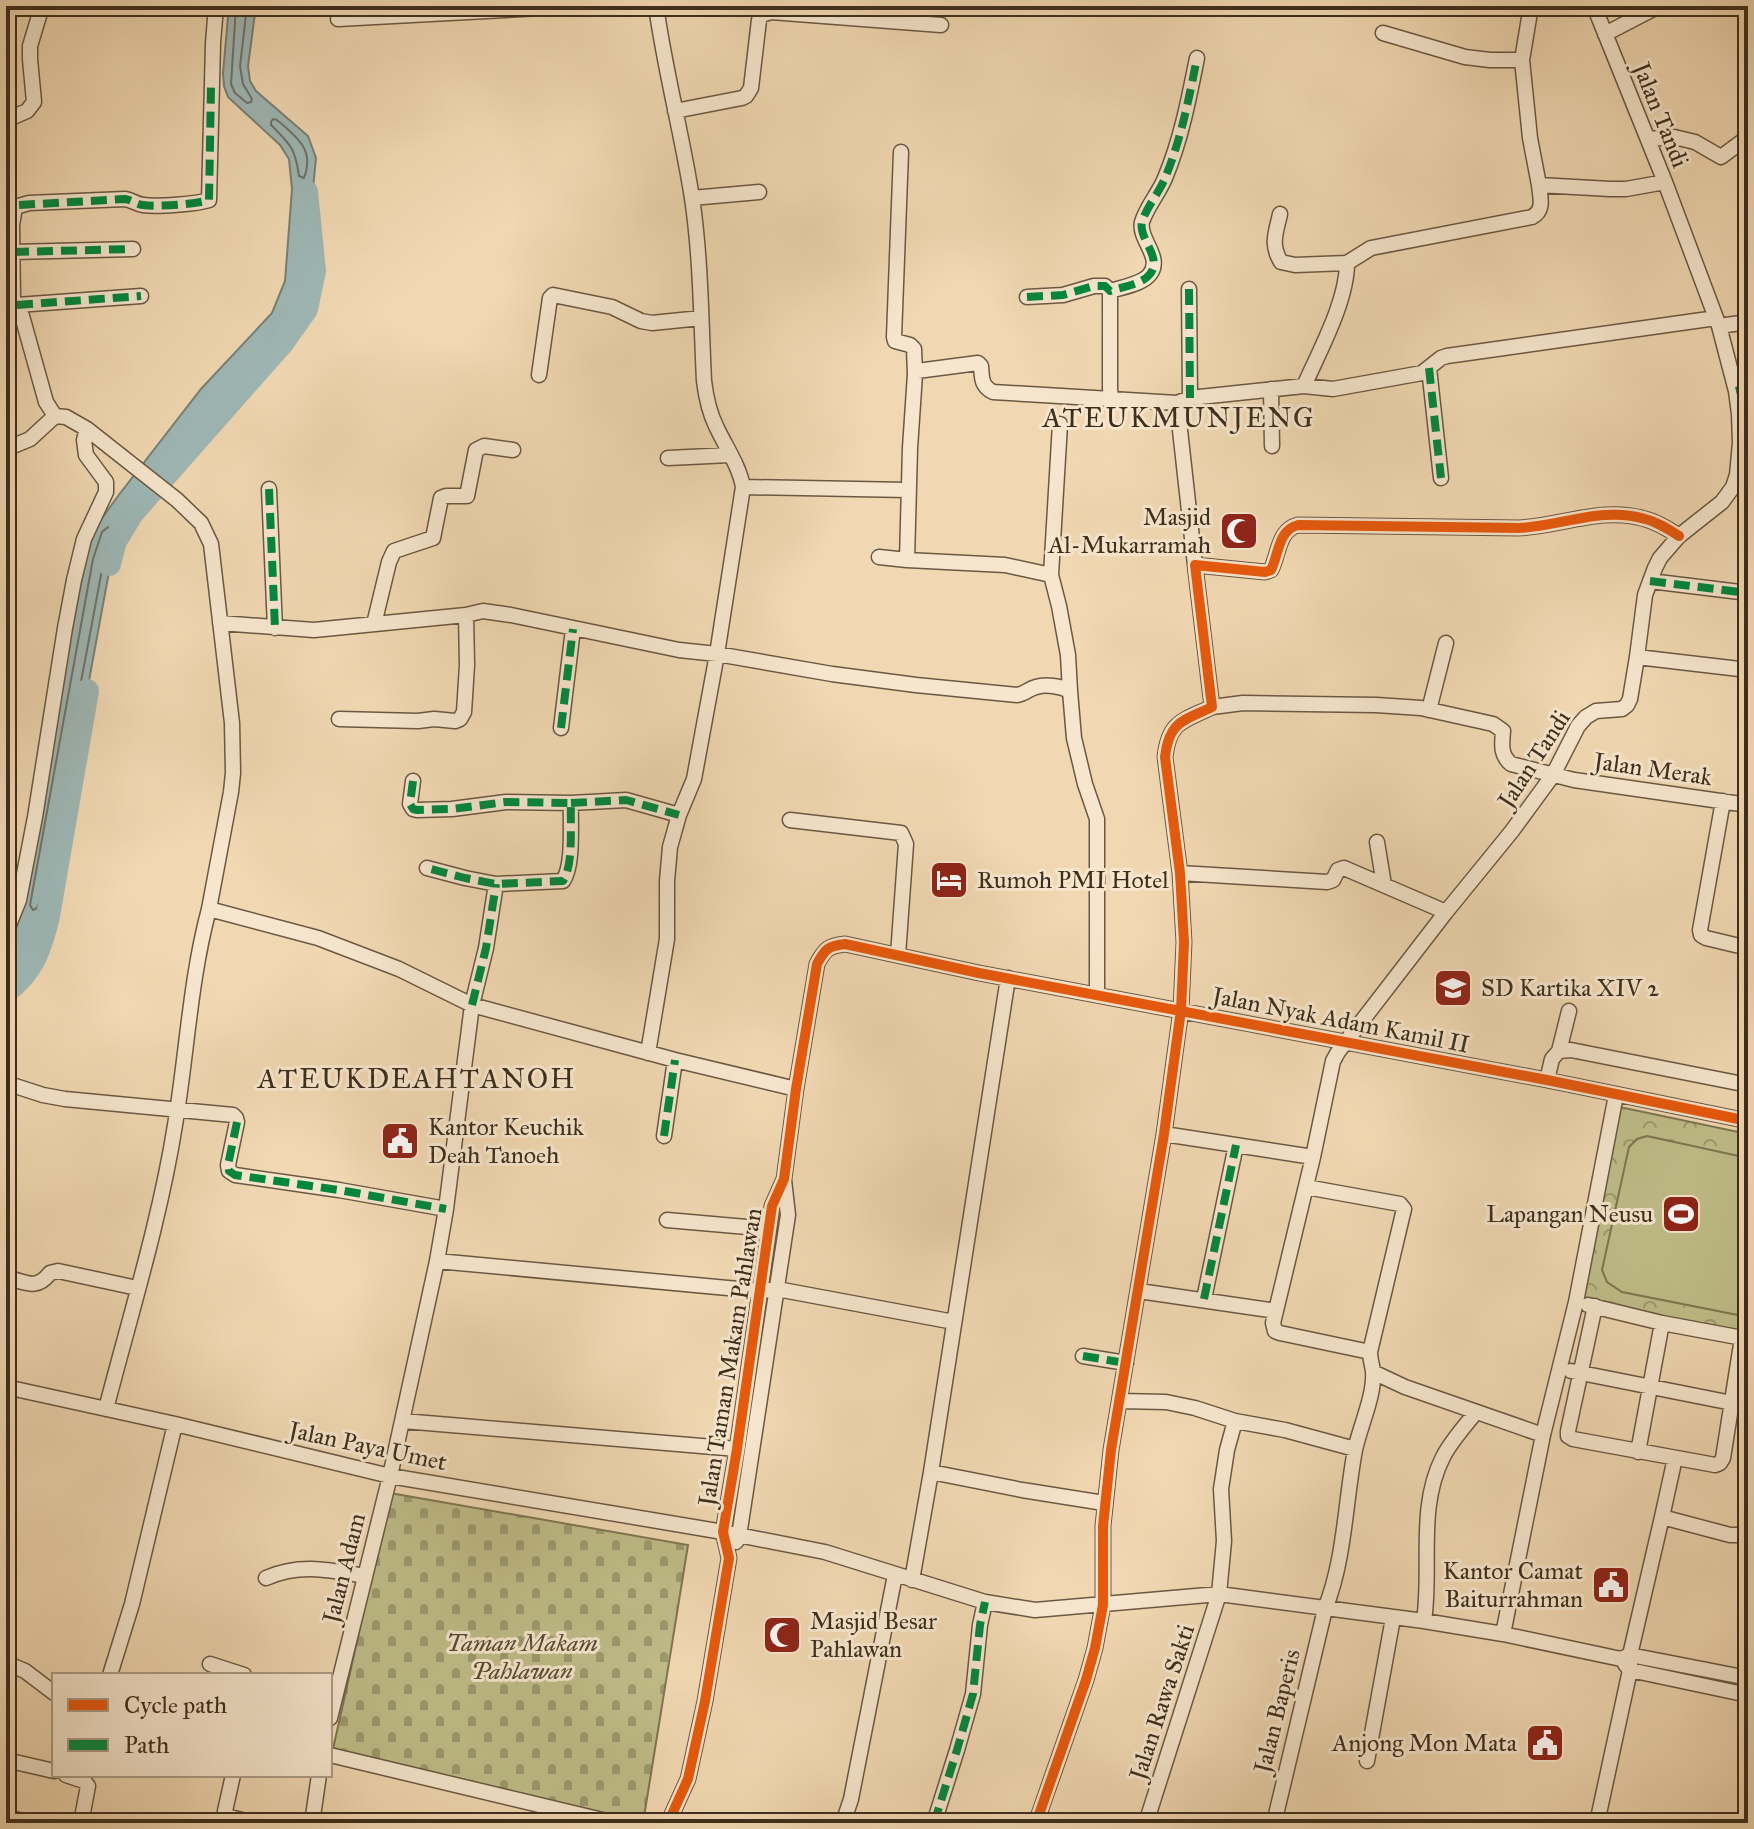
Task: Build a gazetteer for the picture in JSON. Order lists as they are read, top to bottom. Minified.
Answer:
{"streets":{"street":["Jalan Tandi","Jalan Merak","Jalan Nyak Adam Kamil II","Jalan Taman Makam Pahlawan","Jalan Paya Umet","Jalan Adam","Jalan Rawa Sakti","Jalan Baperis"]},"crossings":[["Jalan Tandi","Jalan Merak"],["Jalan Tandi","Jalan Nyak Adam Kamil II"],["Jalan Nyak Adam Kamil II","Jalan Taman Makam Pahlawan"],["Jalan Taman Makam Pahlawan","Jalan Paya Umet"],["Jalan Paya Umet","Jalan Adam"],["Jalan Paya Umet","Jalan Rawa Sakti"],["Jalan Paya Umet","Jalan Baperis"]],"districts":["ATEUKMUNJENG","ATEUKDEAHTANOH"],"parks":["Taman Makam Pahlawan"],"places":{"mosque":["Masjid Al-Mukarramah","Masjid Besar Pahlawan"],"hotel":["Rumoh PMI Hotel"],"school or university":["SD Kartika XIV 2"],"public building":["Kantor Keuchik Deah Tanoeh","Kantor Camat Baiturrahman","Anjong Mon Mata"],"sports":["Lapangan Neusu"]},"legend":["Cycle path","Path"]}
